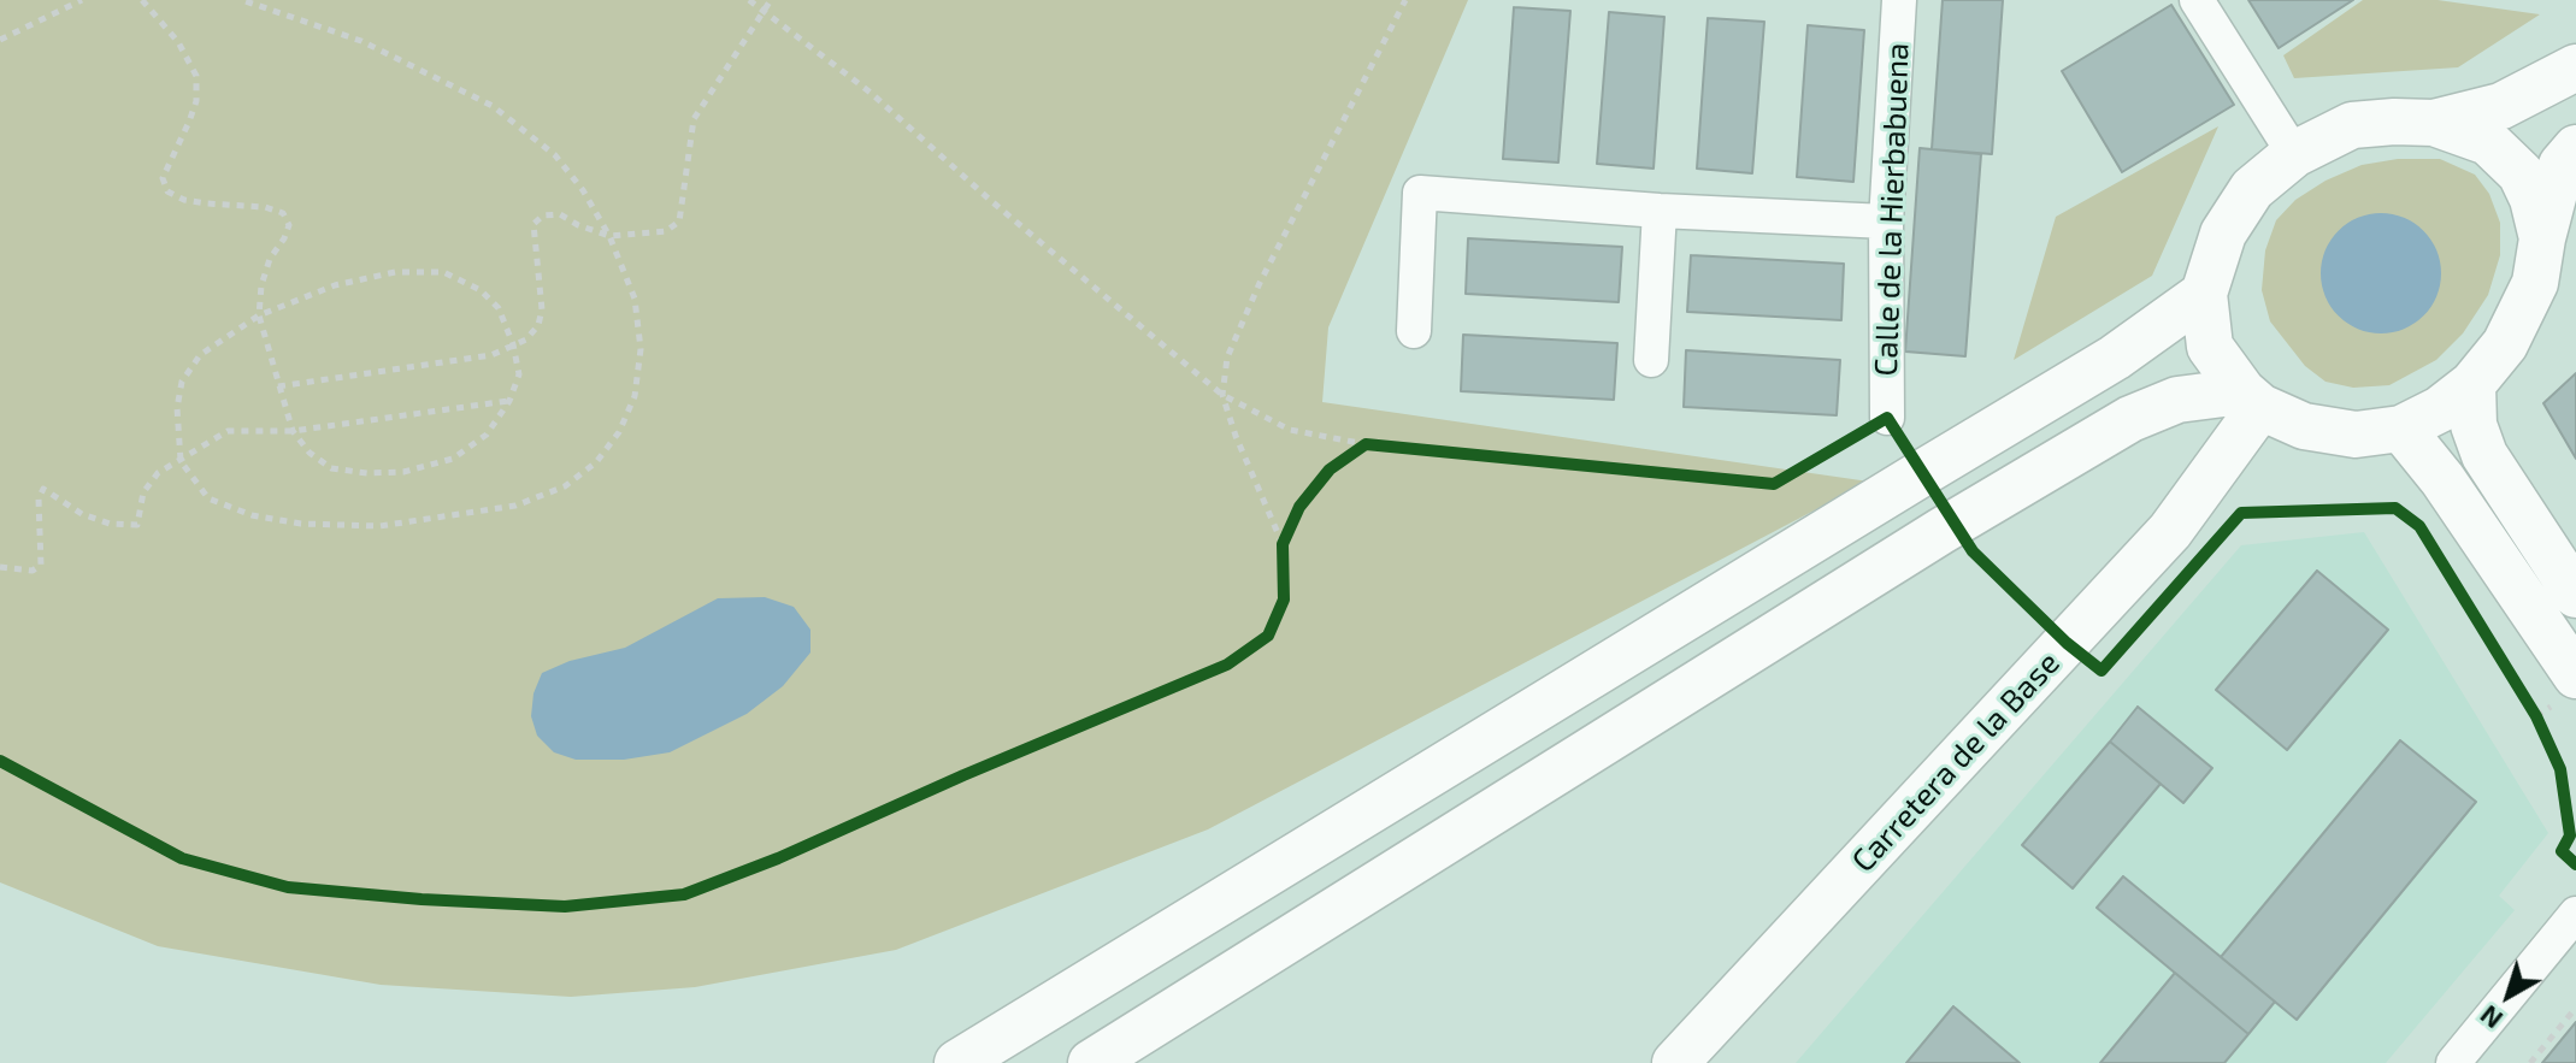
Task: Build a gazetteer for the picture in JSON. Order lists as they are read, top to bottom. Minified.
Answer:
{"streets":{"main road":["Carretera de la Base"],"street":["Calle de la Hierbabuena"]},"north":"bottom left"}
